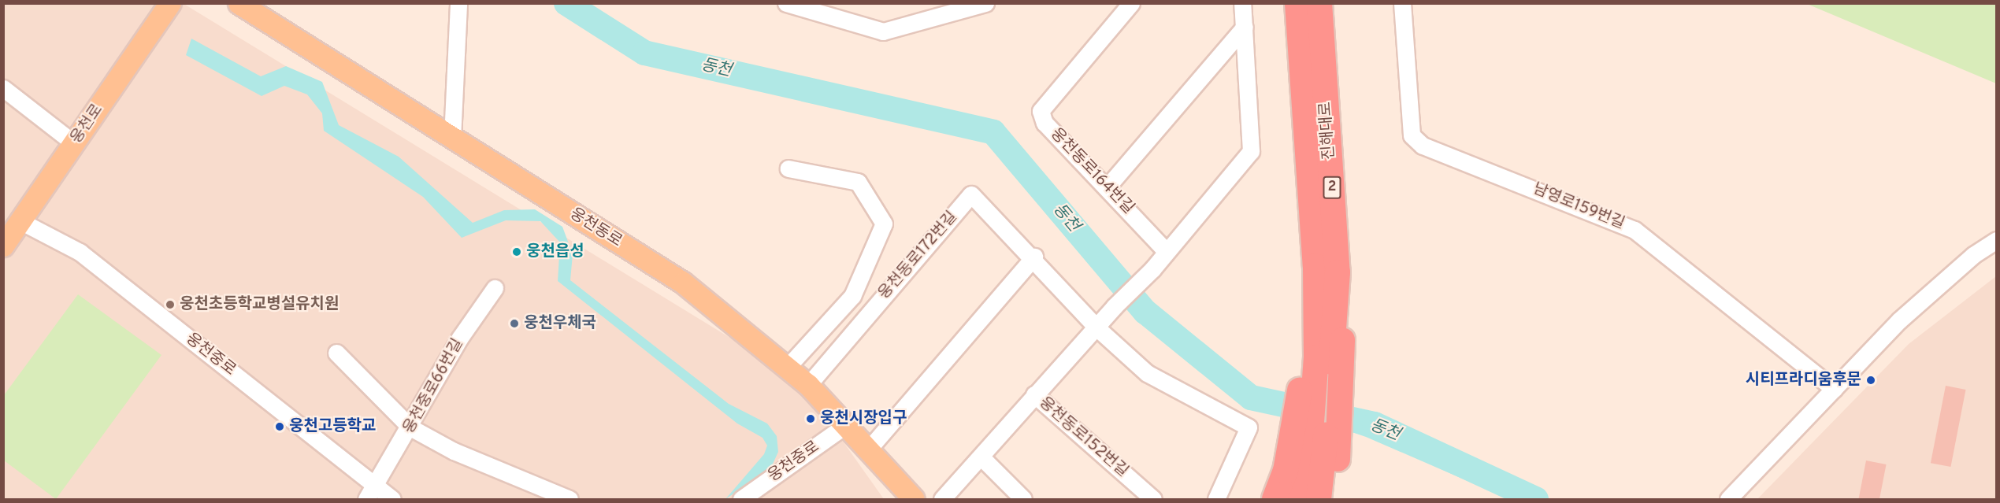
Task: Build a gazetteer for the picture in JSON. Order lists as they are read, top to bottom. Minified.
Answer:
{"streets":{"highway":["진해대로","2"],"main road":["웅천로","웅천동로"],"street":["웅천동로164번길","남영로159번길","웅천동로172번길","웅천중로","웅천중로66번길","웅천동로152번길"]},"crossings":[["웅천로","웅천중로"],["웅천동로","웅천동로172번길"],["웅천동로","웅천중로"],["웅천중로","웅천중로66번길"]],"water":["동천"],"places":["웅천읍성","웅천초등학교병설유치원","웅천우체국","시티프라디움후문","웅천시장입구","웅천고등학교"]}
